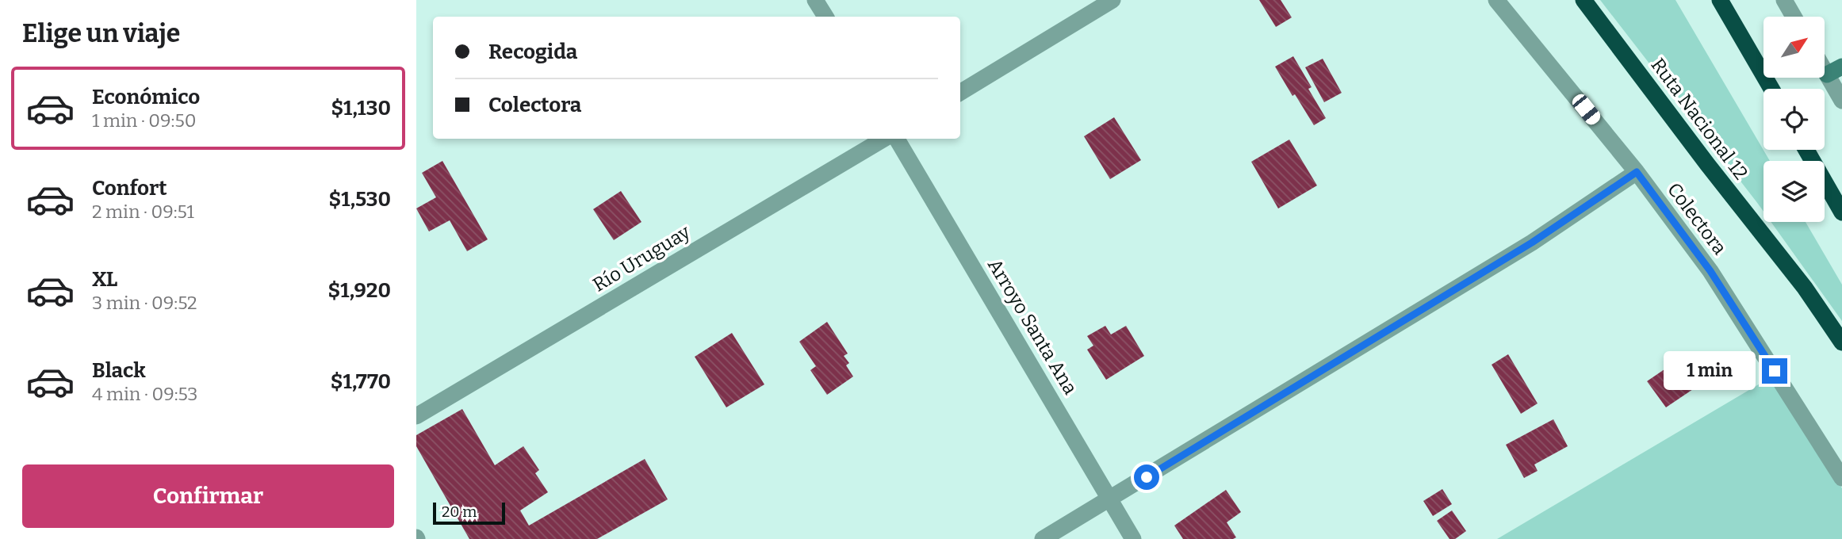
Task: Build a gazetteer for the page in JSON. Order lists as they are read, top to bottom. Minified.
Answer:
{"streets":{"highway":["Ruta Nacional 12"],"street":["Colectora","Río Uruguay","Arroyo Santa Ana"]},"scale_bar":"20 m","north":"top right","page":{"heading":"Elige un viaje","banner":["Recogida","Colectora"],"list":[{"name":"Económico","note":"1 min · 09:50","value":"$1,130"},{"name":"Confort","note":"2 min · 09:51","value":"$1,530"},{"name":"XL","note":"3 min · 09:52","value":"$1,920"},{"name":"Black","note":"4 min · 09:53","value":"$1,770"}],"bubble":"1 min","buttons":"Confirmar","scale":"20 m"}}
